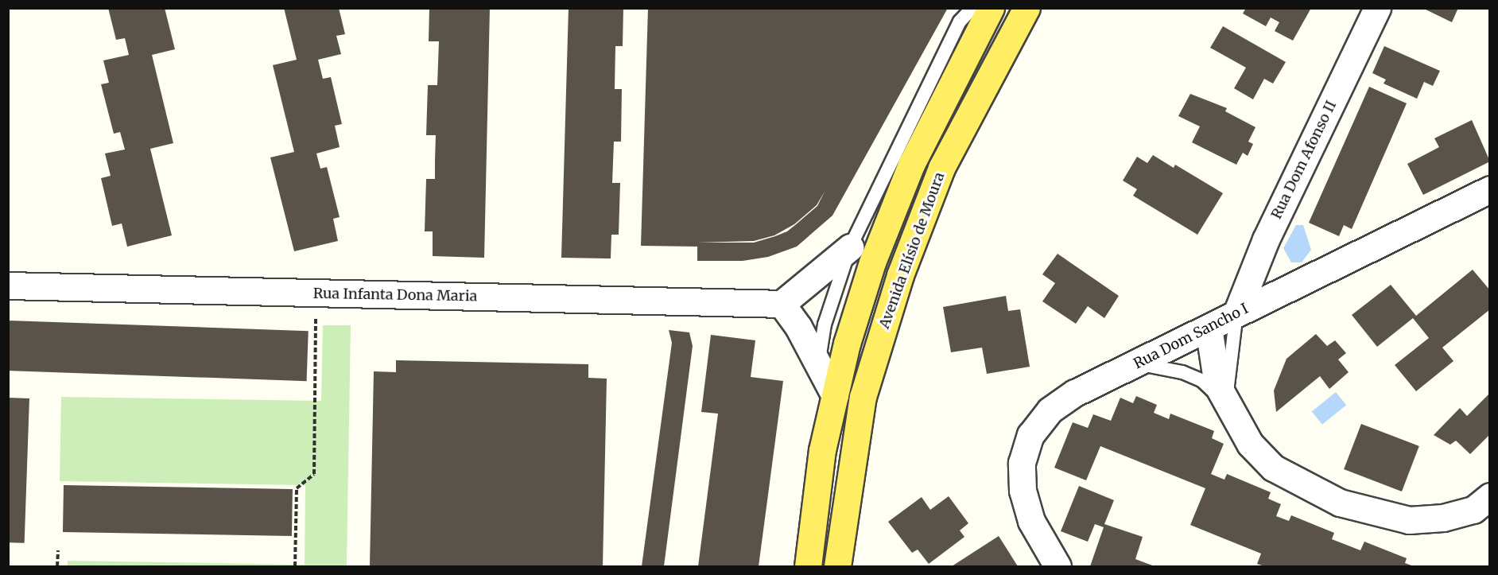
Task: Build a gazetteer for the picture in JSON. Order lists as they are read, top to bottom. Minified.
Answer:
{"streets":{"main road":["Avenida Elísio de Moura"],"street":["Rua Dom Afonso II","Rua Infanta Dona Maria","Rua Dom Sancho I"]},"crossings":[["Rua Dom Afonso II","Rua Dom Sancho I"]]}
